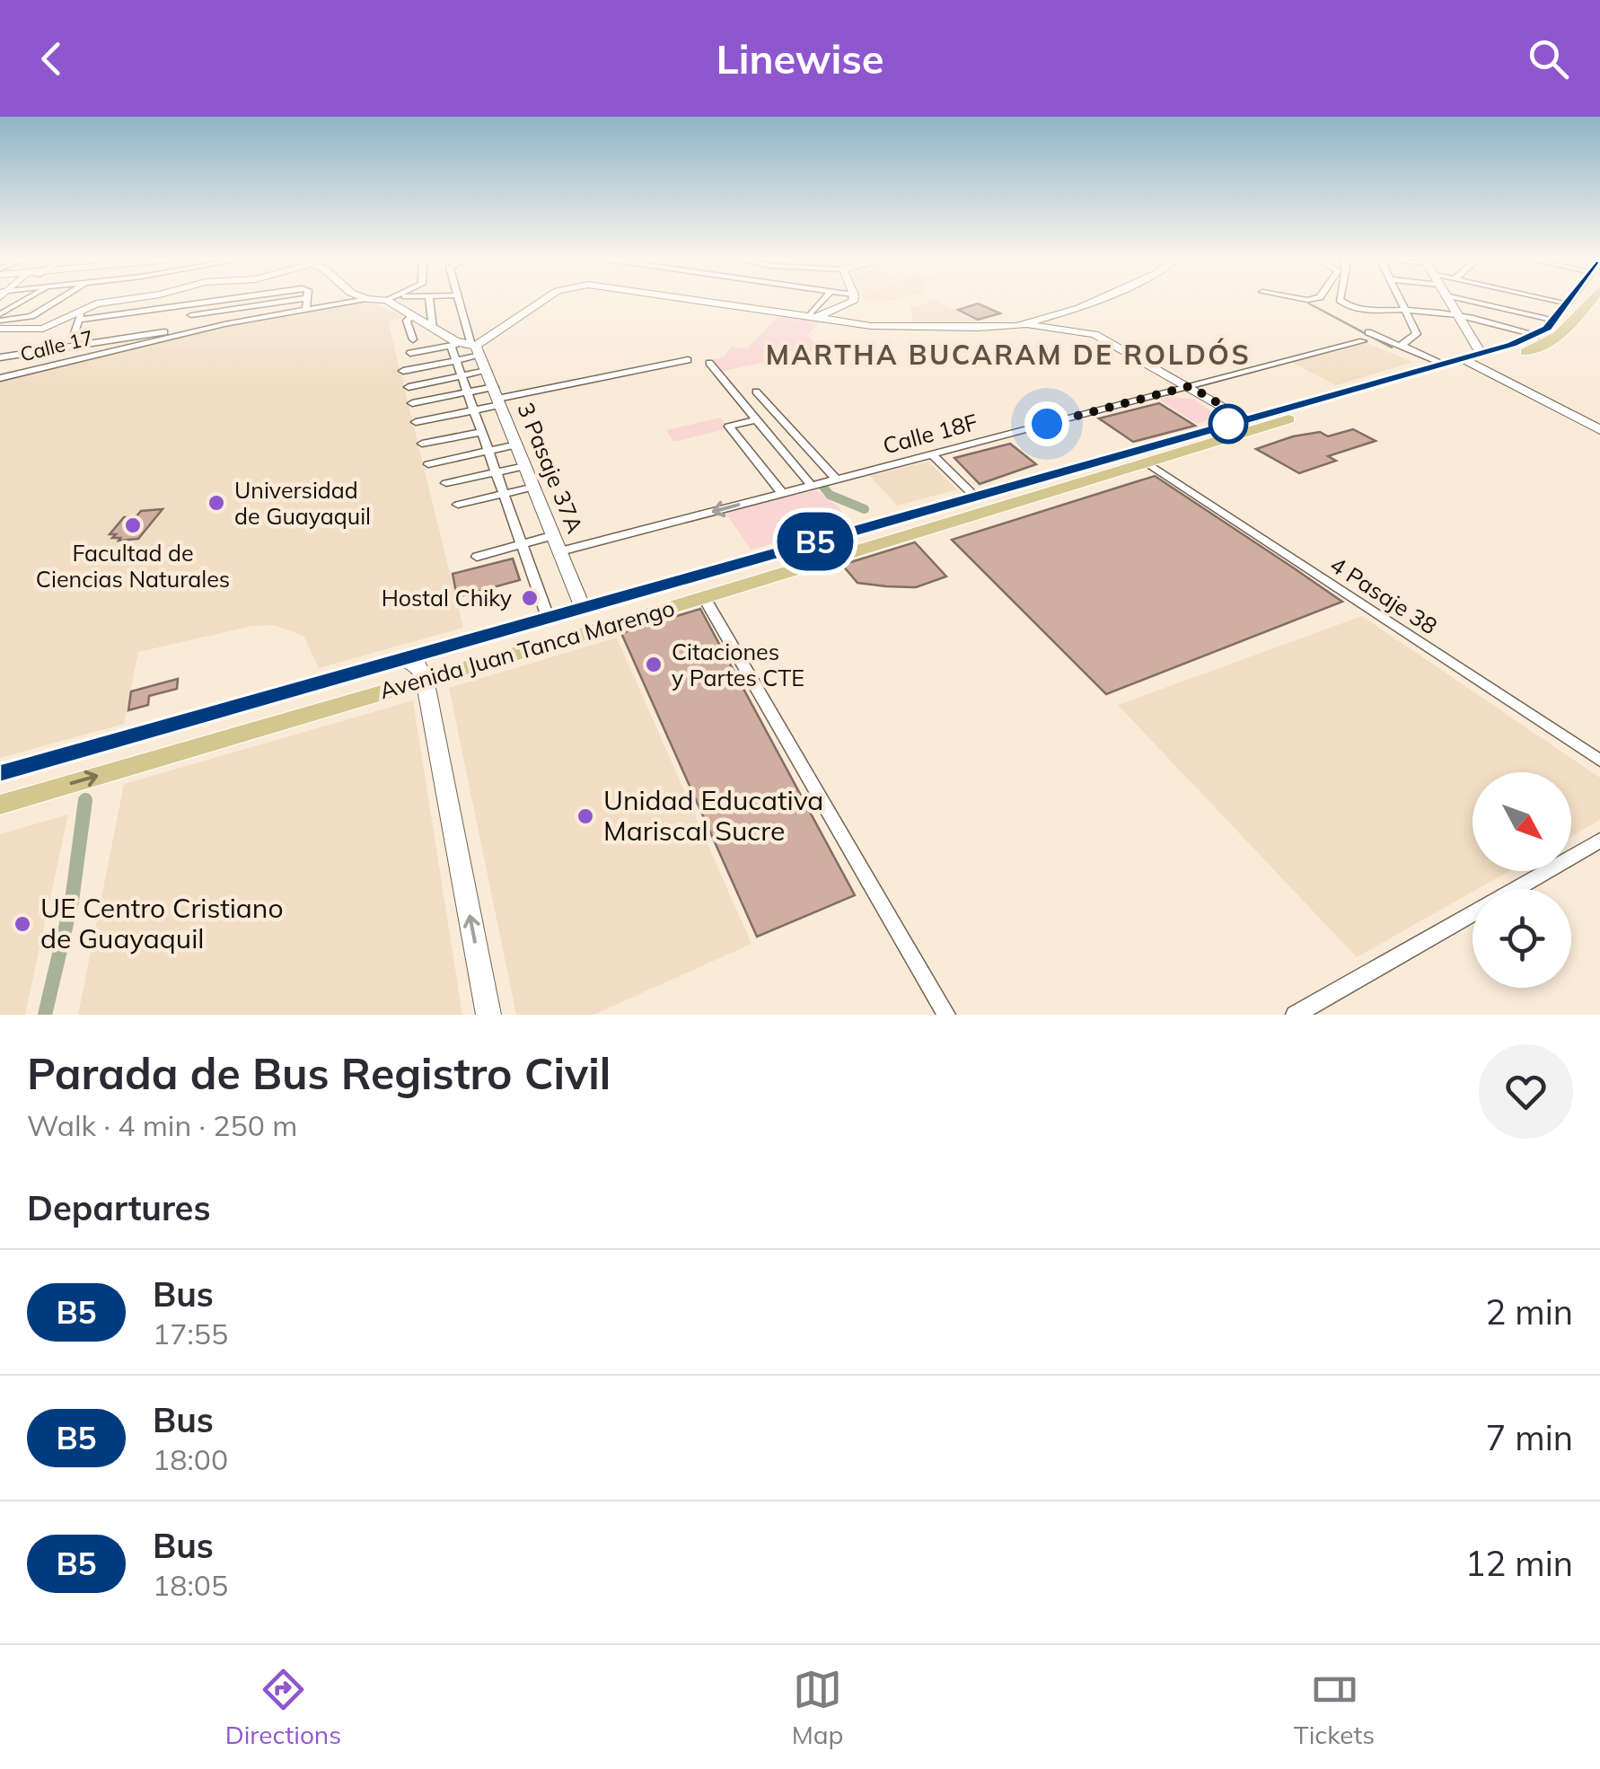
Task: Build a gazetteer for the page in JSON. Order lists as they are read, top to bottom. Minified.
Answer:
{"streets":{"main road":["Avenida Juan Tanca Marengo"],"street":["Calle 17","Calle 18F","3 Pasaje 37A","4 Pasaje 38"]},"crossings":[["Calle 18F","3 Pasaje 37A"],["3 Pasaje 37A","Avenida Juan Tanca Marengo"],["4 Pasaje 38","Avenida Juan Tanca Marengo"]],"districts":["MARTHA BUCARAM DE ROLDÓS"],"places":["Universidad de Guayaquil","Facultad de Ciencias Naturales","Hostal Chiky","Citaciones y Partes CTE","Unidad Educativa Mariscal Sucre","UE Centro Cristiano de Guayaquil"],"lines":["bus line B5"],"north":"bottom right","page":{"header":"Linewise","on_map":"B5","heading":[["Parada de Bus Registro Civil","Walk · 4 min · 250 m"],"Departures"],"list":[{"mark":"B5","name":"Bus","note":"17:55","value":"2 min"},{"mark":"B5","name":"Bus","note":"18:00","value":"7 min"},{"mark":"B5","name":"Bus","note":"18:05","value":"12 min"}],"tabs":["Directions","Map","Tickets"]}}
